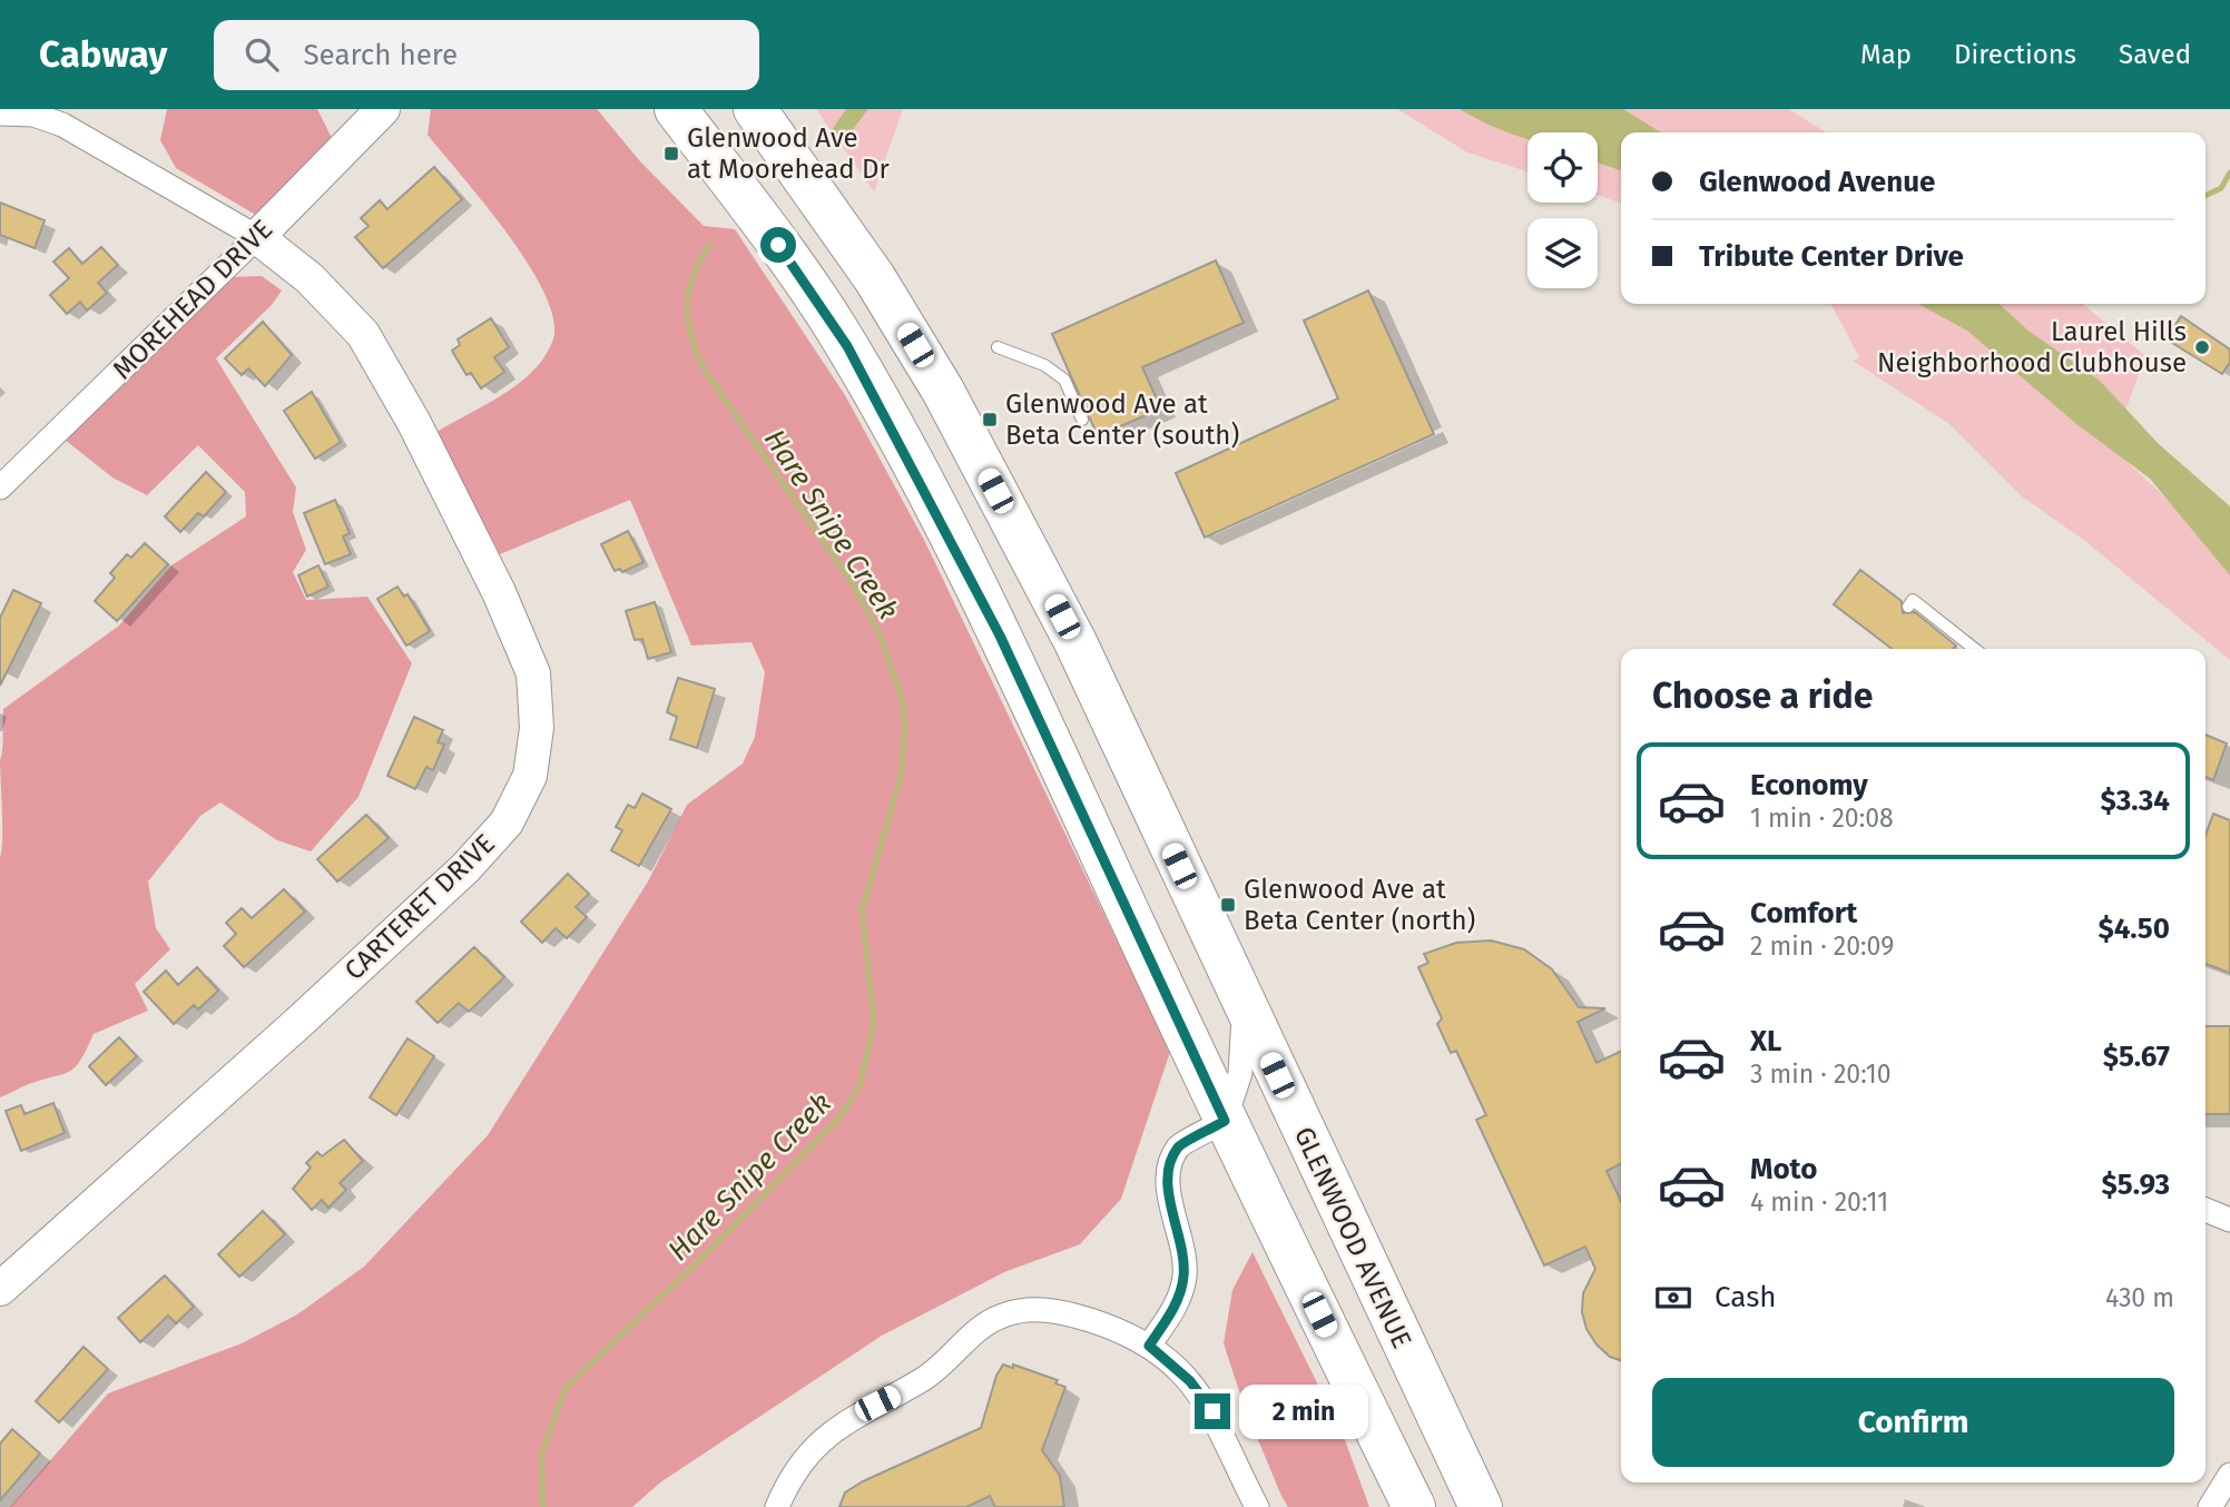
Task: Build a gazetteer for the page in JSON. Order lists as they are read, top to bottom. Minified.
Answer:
{"streets":{"highway":["GLENWOOD AVENUE"],"street":["MOREHEAD DRIVE","CARTERET DRIVE"]},"crossings":[["MOREHEAD DRIVE","CARTERET DRIVE"]],"water":["Hare Snipe Creek"],"places":{"transit":["Glenwood Ave at Moorehead Dr","Glenwood Ave at Beta Center (south)","Glenwood Ave at Beta Center (north)"],"other":["Laurel Hills Neighborhood Clubhouse"]},"page":{"header":"Cabway","search":"Search here","nav":["Map","Directions","Saved"],"banner":["Glenwood Avenue","Tribute Center Drive"],"heading":"Choose a ride","list":[{"name":"Economy","note":"1 min · 20:08","value":"$3.34"},{"name":"Comfort","note":"2 min · 20:09","value":"$4.50"},{"name":"XL","note":"3 min · 20:10","value":"$5.67"},{"name":"Moto","note":"4 min · 20:11","value":"$5.93"}],"pay":["Cash","430 m"],"buttons":"Confirm","bubble":"2 min"}}
